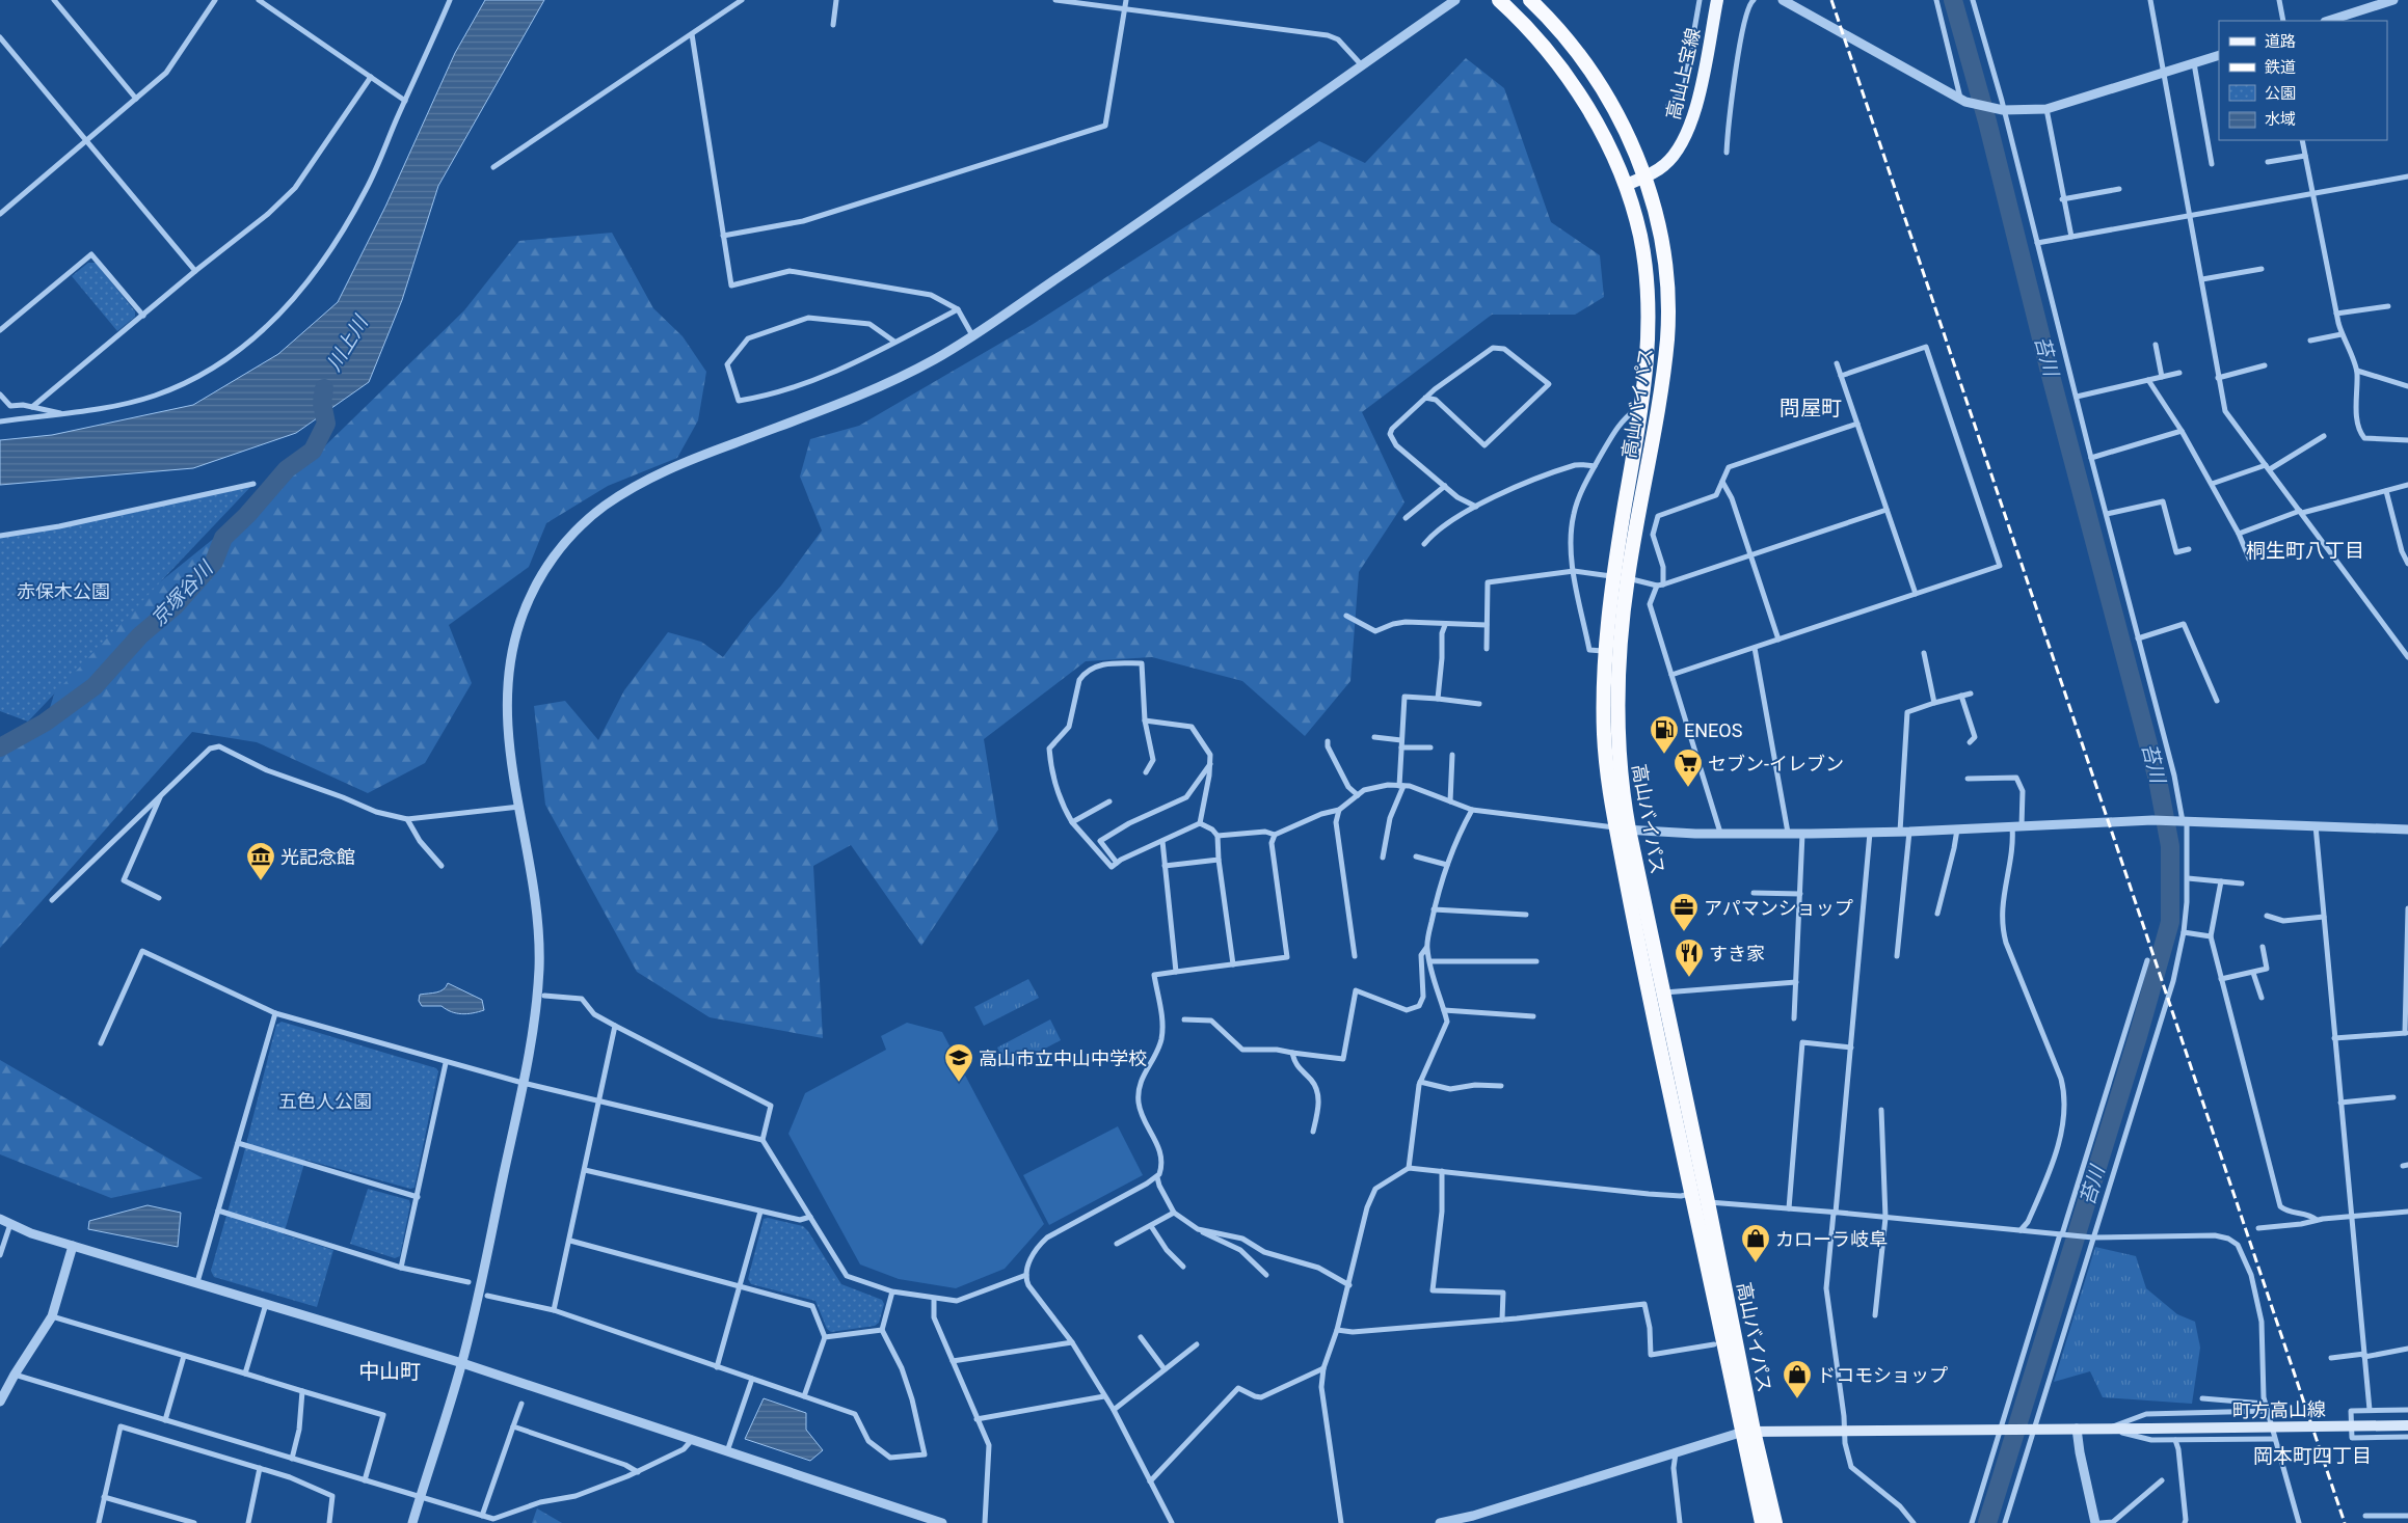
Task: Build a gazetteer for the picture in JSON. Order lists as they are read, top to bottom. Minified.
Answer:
{"streets":{"highway":["高山バイパス"],"main road":["高山上宝線","町方高山線"]},"crossings":[["高山上宝線","高山バイパス"]],"districts":["問屋町","桐生町八丁目","中山町","岡本町四丁目"],"water":["川上川","苔川","京塚谷川"],"parks":["赤保木公園","五色人公園"],"places":{"fuel station":["ENEOS"],"supermarket":["セブン-イレブン"],"museum":["光記念館"],"office":["アパマンショップ"],"restaurant":["すき家"],"school or university":["高山市立中山中学校"],"shop":["カローラ岐阜","ドコモショップ"]},"legend":["道路","鉄道","公園","水域"]}
